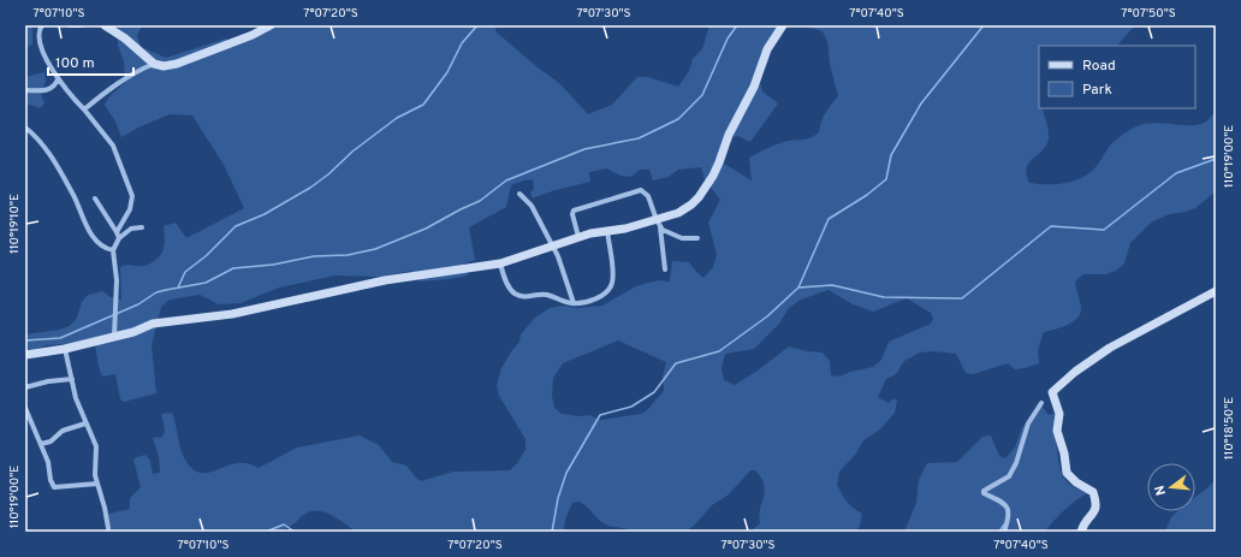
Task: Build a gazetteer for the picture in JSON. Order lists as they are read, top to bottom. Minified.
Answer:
{"legend":["Road","Park"],"scale_bar":"100 m","north":"left","coordinates":["7°07'10\"S","7°07'20\"S","7°07'30\"S","7°07'40\"S","7°07'50\"S","110°19'00\"E","110°19'10\"E","110°18'50\"E"]}
